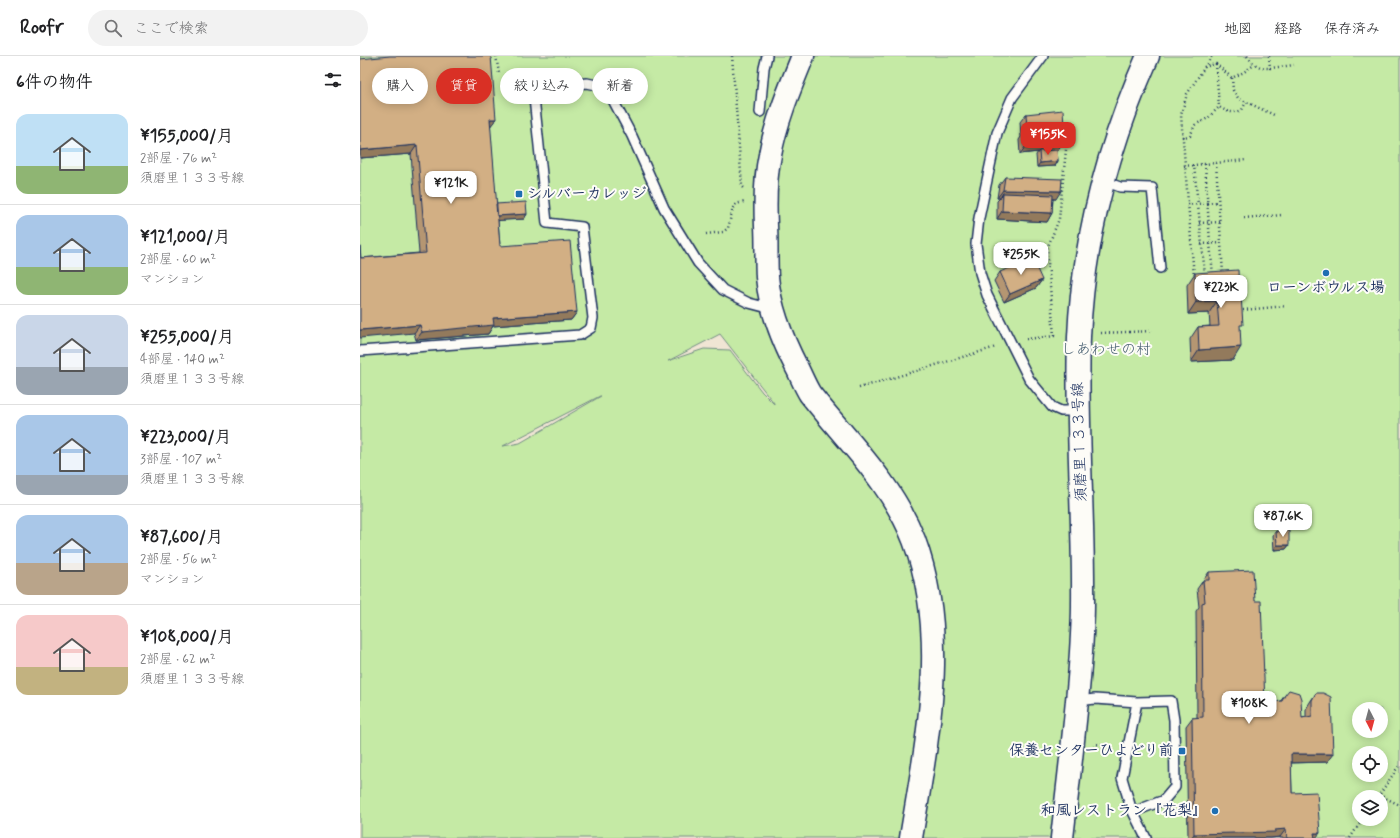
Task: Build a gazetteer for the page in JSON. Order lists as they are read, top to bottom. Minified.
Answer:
{"streets":{"street":["須磨里１３３号線"]},"parks":["しあわせの村"],"places":{"transit":["シルバーカレッジ","保養センターひよどり前"],"other":["ローンボウルス場","和風レストラン『花梨』"]},"north":"bottom","page":{"header":"Roofr","search":"ここで検索","nav":["地図","経路","保存済み"],"heading":"6件の物件","chip":["購入","賃貸","絞り込み","新着"],"list":[{"name":"¥155,000/月","note":"2部屋 · 76 m² · 須磨里１３３号線"},{"name":"¥121,000/月","note":"2部屋 · 60 m² · マンション"},{"name":"¥255,000/月","note":"4部屋 · 140 m² · 須磨里１３３号線"},{"name":"¥223,000/月","note":"3部屋 · 107 m² · 須磨里１３３号線"},{"name":"¥87,600/月","note":"2部屋 · 56 m² · マンション"},{"name":"¥108,000/月","note":"2部屋 · 62 m² · 須磨里１３３号線"}],"price":["¥155K","¥121K","¥255K","¥223K","¥87.6K","¥108K"]}}
